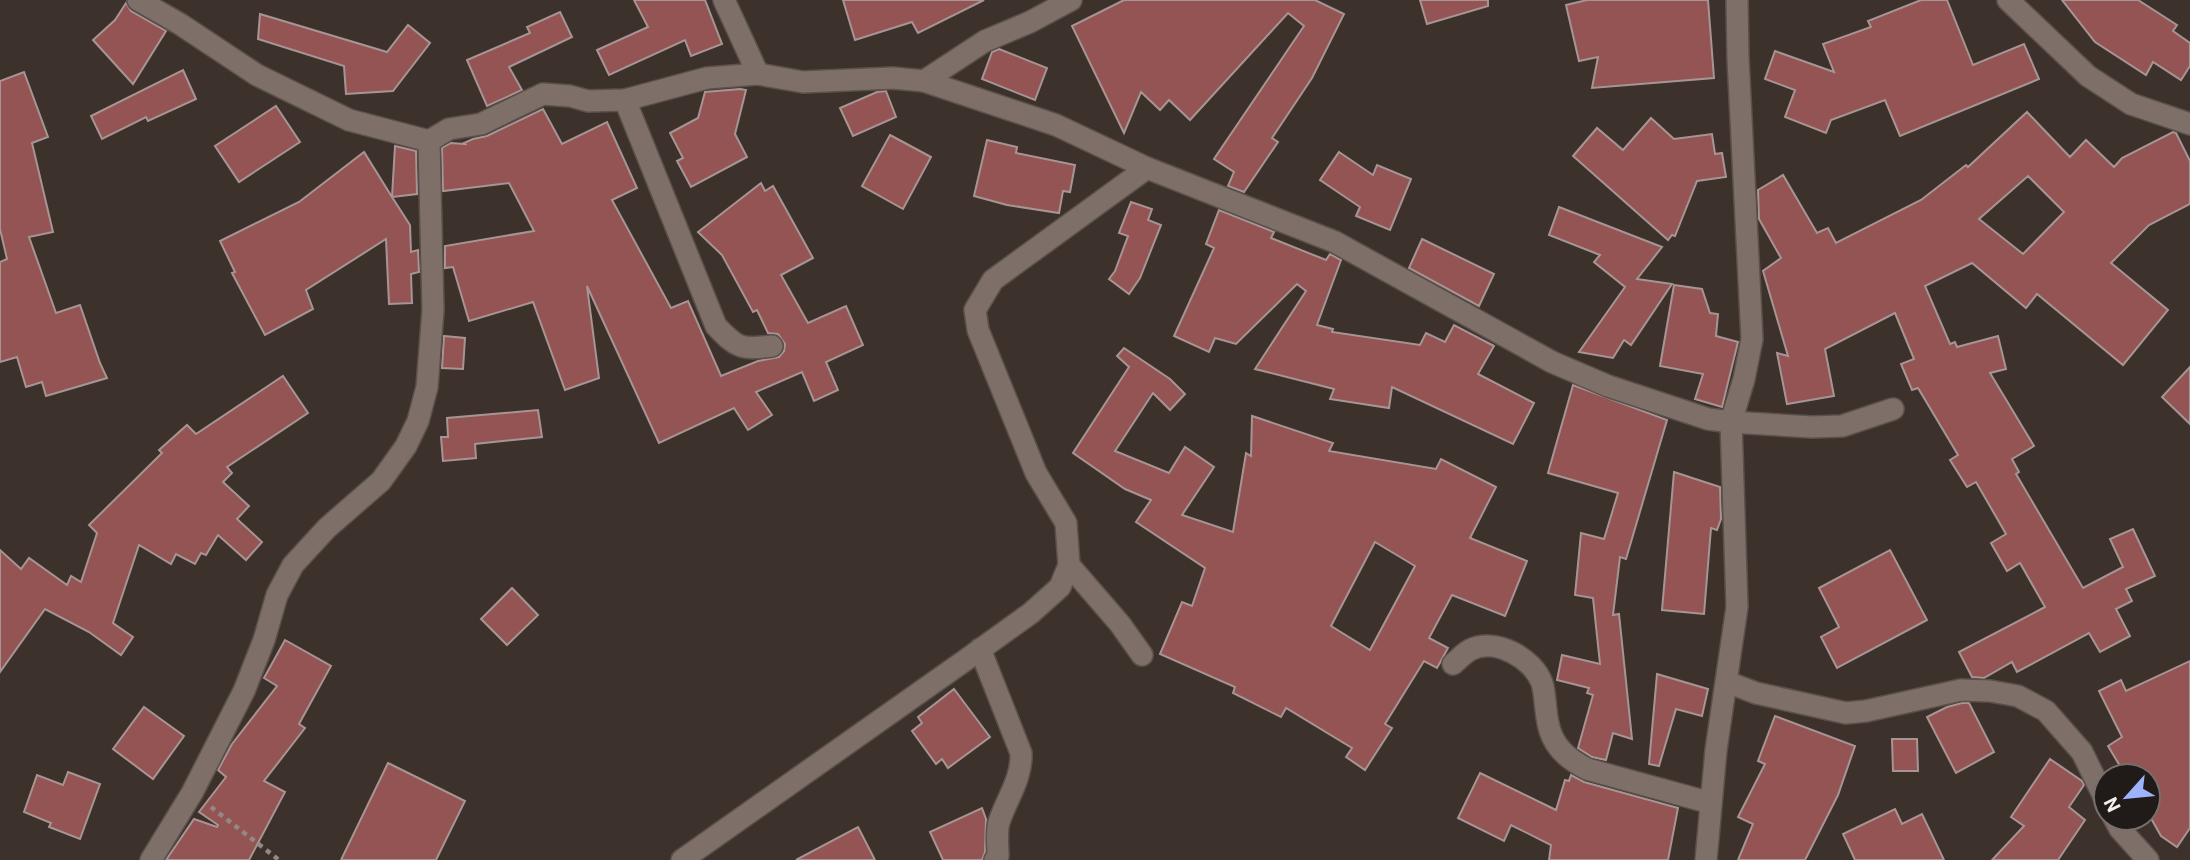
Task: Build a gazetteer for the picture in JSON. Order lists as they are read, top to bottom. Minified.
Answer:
{"north":"bottom left"}
